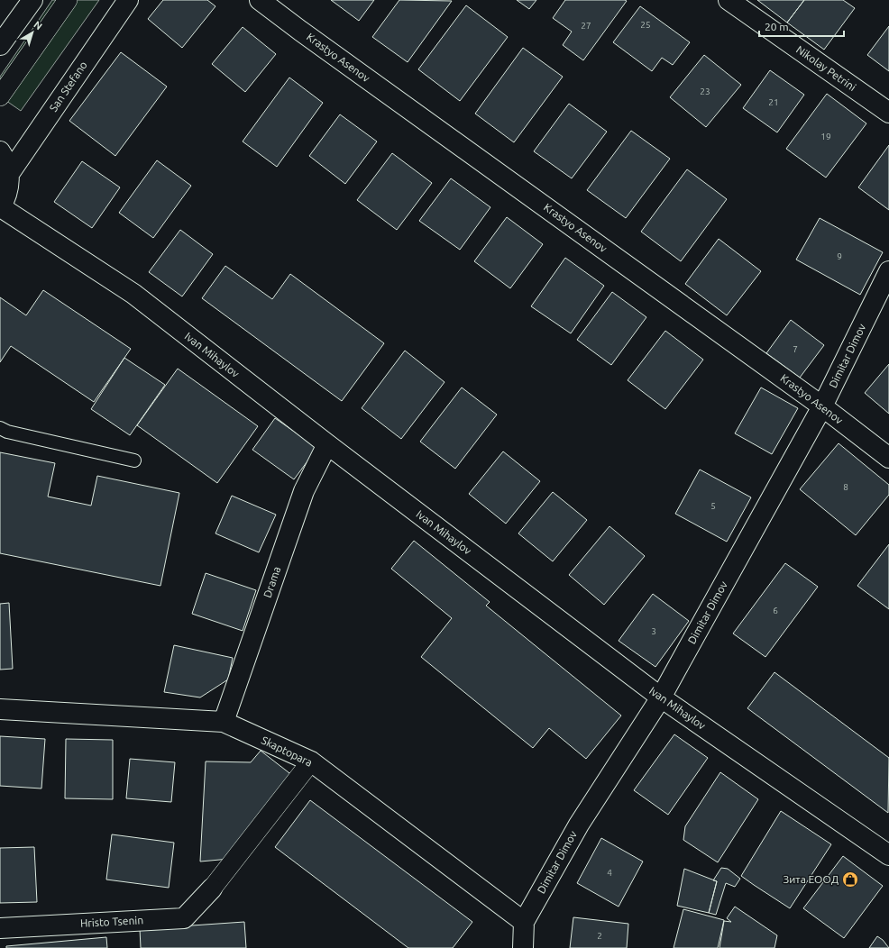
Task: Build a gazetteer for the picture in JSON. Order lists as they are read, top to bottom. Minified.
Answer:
{"streets":{"street":["Krastyo Asenov","Nikolay Petrini","San Stefano","Ivan Mihaylov","Dimitar Dimov","Drama","Skaptopara","Hristo Tsenin"]},"crossings":[["Krastyo Asenov","Dimitar Dimov"],["Ivan Mihaylov","Dimitar Dimov"],["Ivan Mihaylov","Drama"],["Dimitar Dimov","Skaptopara"],["Drama","Skaptopara"]],"places":{"shop":["Зита ЕООД"]},"house_numbers":["25","27","23","21","19","9","7","8","5","6","3","4","2"],"scale_bar":"20 m","north":"top right"}
